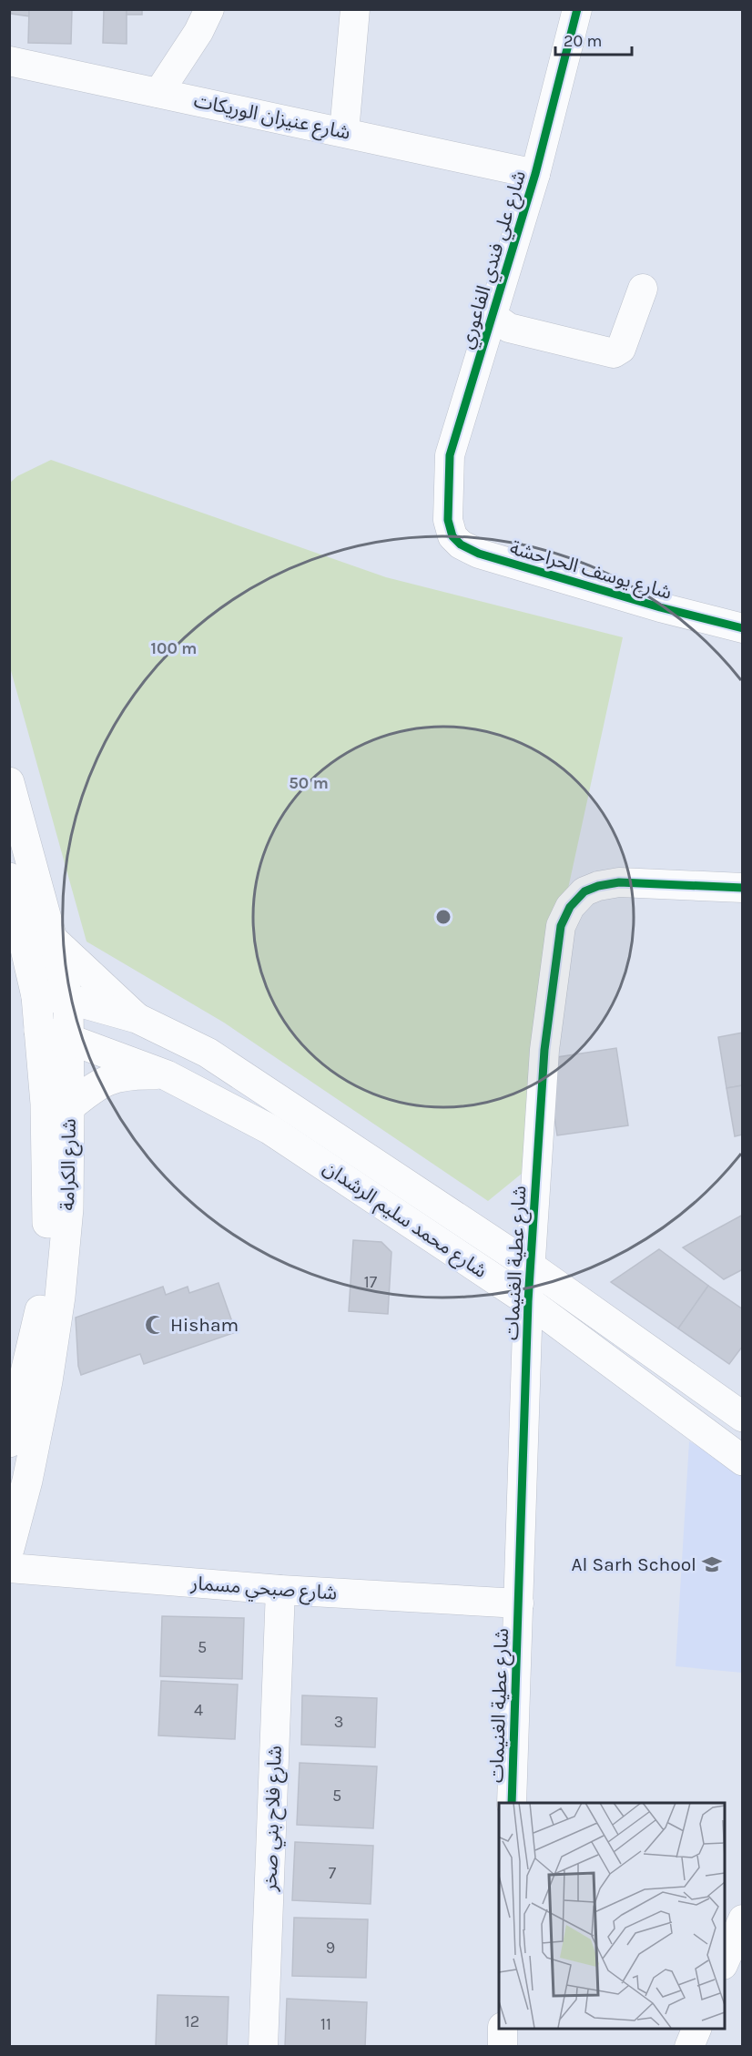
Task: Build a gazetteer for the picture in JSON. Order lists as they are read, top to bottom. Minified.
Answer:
{"streets":{"street":["شارع عنيزان الوريكات","شارع علي فندي الفاعوري","شارع يوسف الحراحشة","شارع الكرامة","شارع محمد سليم الرشدان","شارع عطية الغنيمات","شارع صبحي مسمار","شارع فلاح بني صخر"]},"crossings":[["شارع عنيزان الوريكات","شارع علي فندي الفاعوري"],["شارع علي فندي الفاعوري","شارع يوسف الحراحشة"],["شارع الكرامة","شارع محمد سليم الرشدان"],["شارع محمد سليم الرشدان","شارع عطية الغنيمات"],["شارع عطية الغنيمات","شارع صبحي مسمار"],["شارع صبحي مسمار","شارع فلاح بني صخر"]],"places":{"mosque":["Hisham"],"school or university":["Al Sarh School"]},"house_numbers":["17","5","4","3","5","7","9","12","11"],"scale_bar":"20 m","rings":["100 m","50 m"]}
